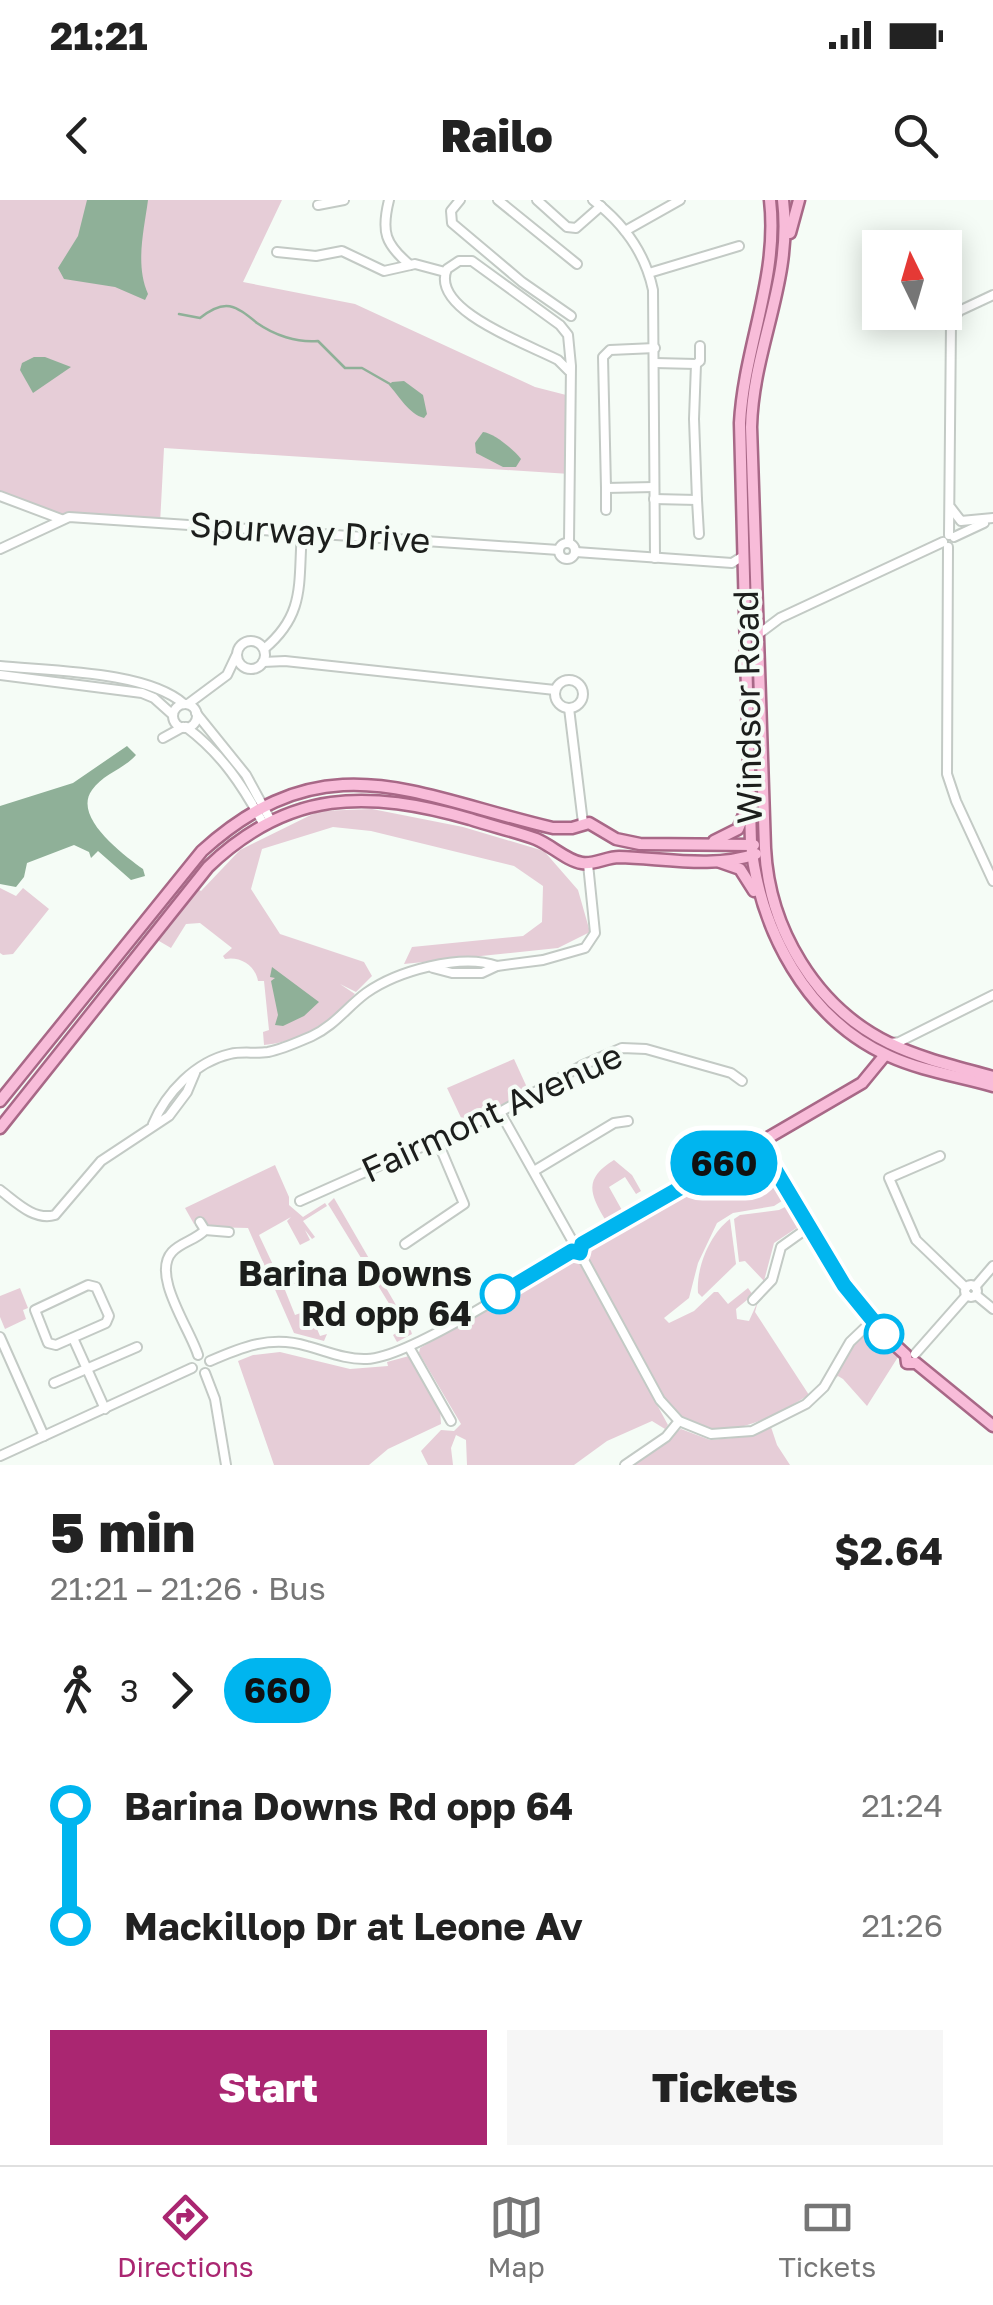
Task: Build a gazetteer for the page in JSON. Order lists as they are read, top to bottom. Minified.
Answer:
{"streets":{"main road":["Windsor Road"],"street":["Spurway Drive","Fairmont Avenue"]},"places":["Barina Downs Rd opp 64"],"lines":["bus line 660"],"north":"top","page":{"status":"21:21","header":"Railo","on_map":"660","heading":["5 min","21:21 – 21:26 · Bus","$2.64"],"legs":["3","660"],"list":[{"name":"Barina Downs Rd opp 64","value":"21:24"},{"name":"Mackillop Dr at Leone Av","value":"21:26"}],"buttons":["Start","Tickets"],"tabs":["Directions","Map","Tickets"]}}
